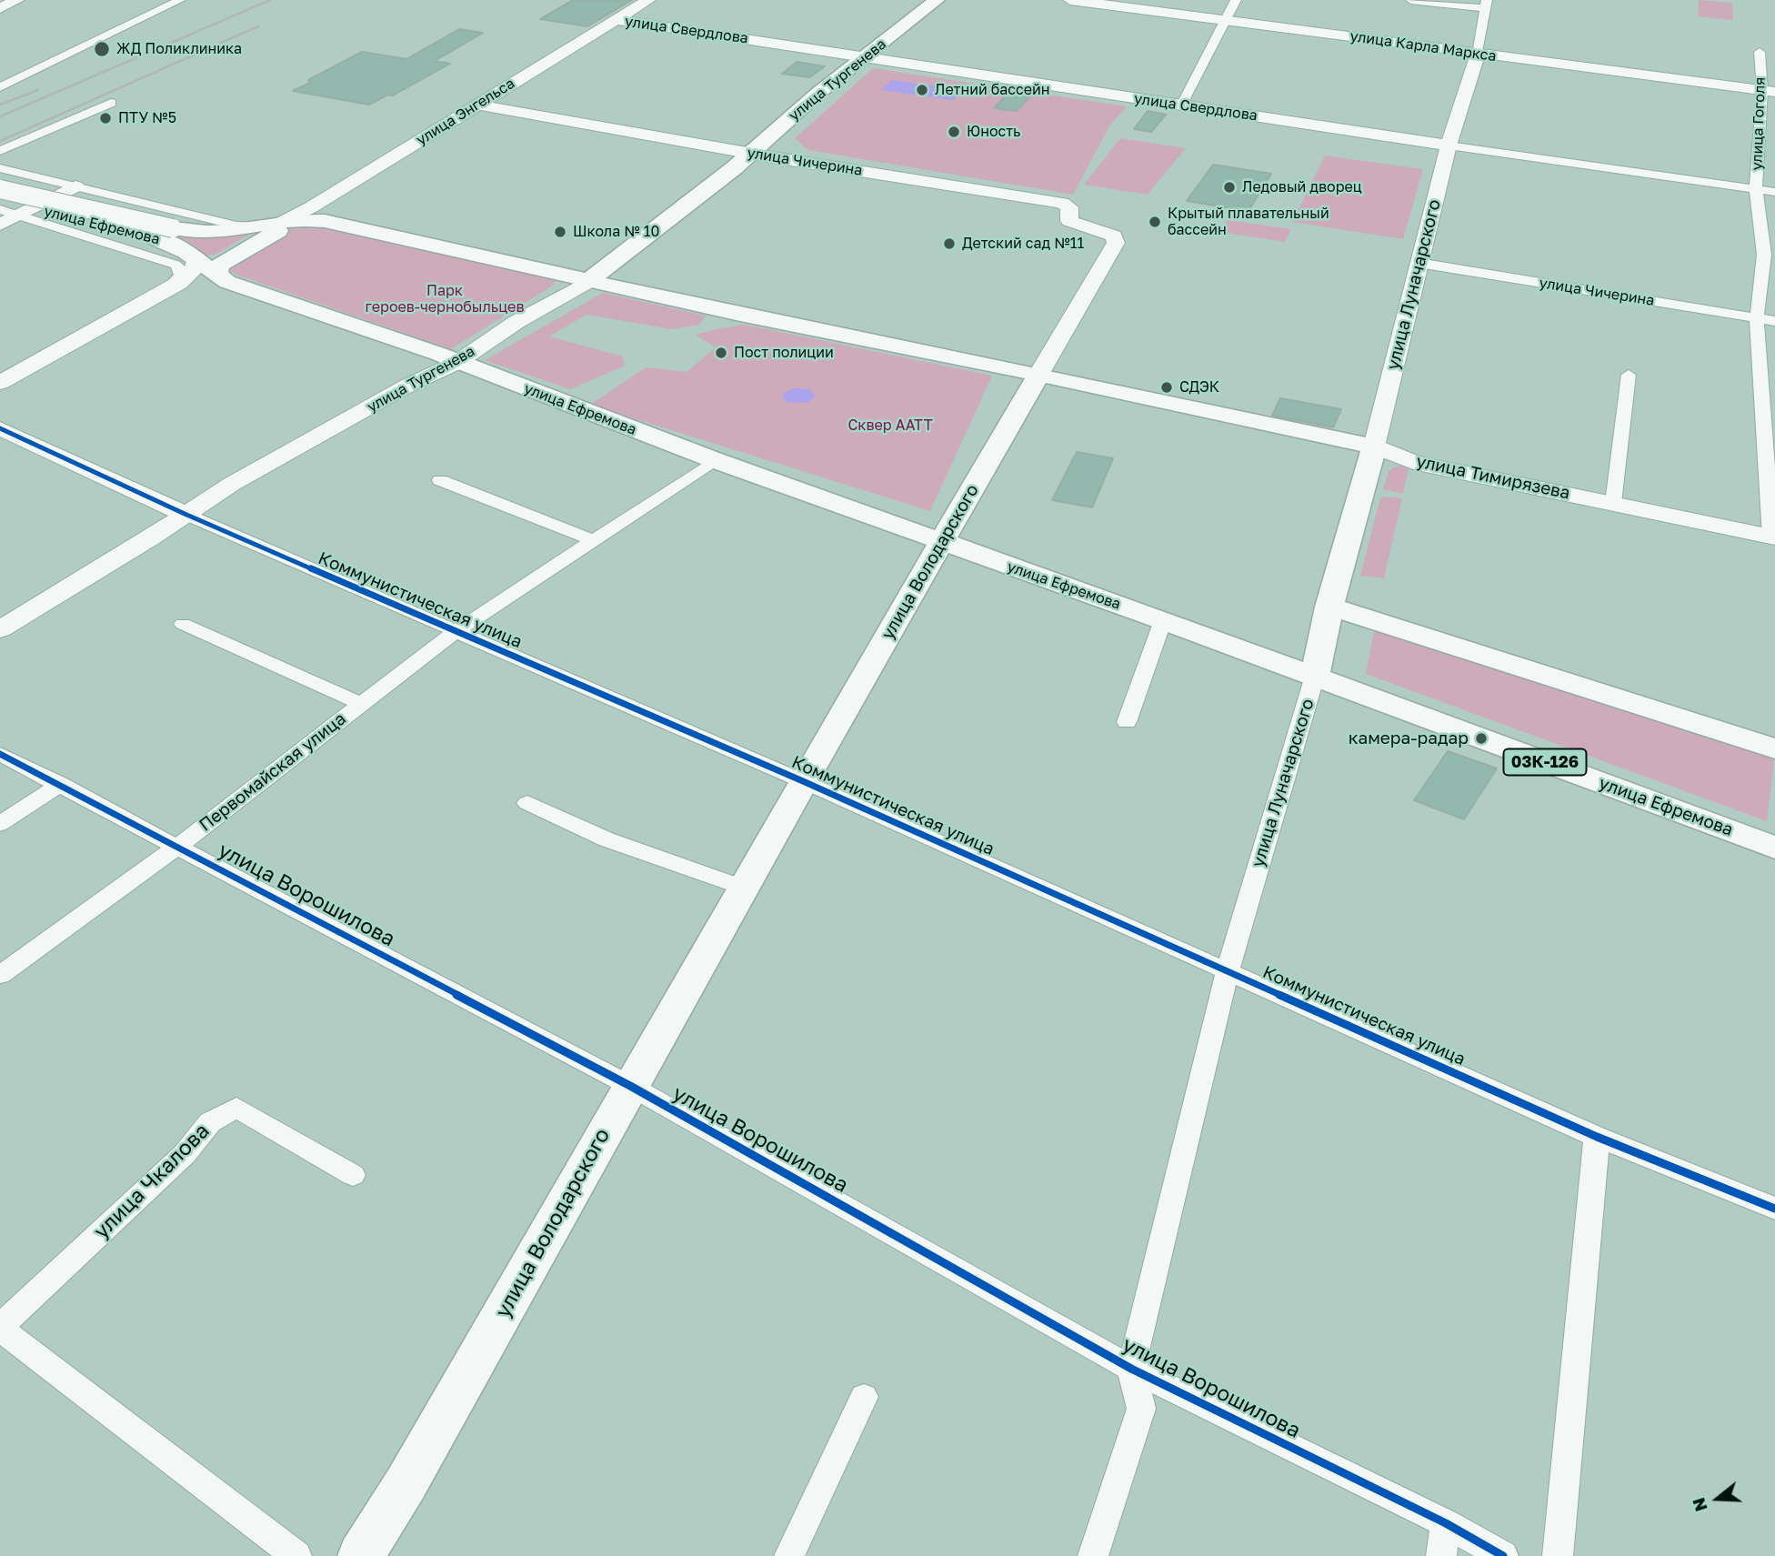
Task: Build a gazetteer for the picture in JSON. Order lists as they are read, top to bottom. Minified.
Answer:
{"streets":{"main road":["улица Тургенева","улица Ефремова","улица Луначарского","улица Володарского","03К-126"],"street":["улица Свердлова","улица Карла Маркса","улица Энгельса","улица Гоголя","улица Чичерина","улица Тимирязева","Коммунистическая улица","Первомайская улица","улица Ворошилова","улица Чкалова"]},"crossings":[["улица Свердлова","улица Тургенева"],["улица Свердлова","улица Энгельса"],["улица Свердлова","улица Гоголя"],["улица Свердлова","улица Луначарского"],["улица Карла Маркса","улица Гоголя"],["улица Карла Маркса","улица Луначарского"],["улица Тургенева","улица Чичерина"],["улица Тургенева","улица Ефремова"],["улица Тургенева","Коммунистическая улица"],["улица Энгельса","улица Чичерина"],["улица Энгельса","улица Ефремова"],["улица Гоголя","улица Чичерина"],["улица Гоголя","улица Тимирязева"],["улица Чичерина","улица Луначарского"],["улица Чичерина","улица Володарского"],["улица Ефремова","улица Луначарского"],["улица Ефремова","улица Тимирязева"],["улица Ефремова","улица Володарского"],["улица Ефремова","Первомайская улица"],["улица Луначарского","улица Тимирязева"],["улица Луначарского","Коммунистическая улица"],["улица Луначарского","улица Ворошилова"],["улица Володарского","Коммунистическая улица"],["улица Володарского","улица Ворошилова"],["Коммунистическая улица","Первомайская улица"],["Первомайская улица","улица Ворошилова"]],"parks":["Парк героев-чернобыльцев","Сквер ААТТ"],"places":["ЖД Поликлиника","Летний бассейн","ПТУ №5","Юность","Ледовый дворец","Крытый плавательный бассейн","Школа № 10","Детский сад №11","Пост полиции","СДЭК","камера-радар"],"north":"left"}
